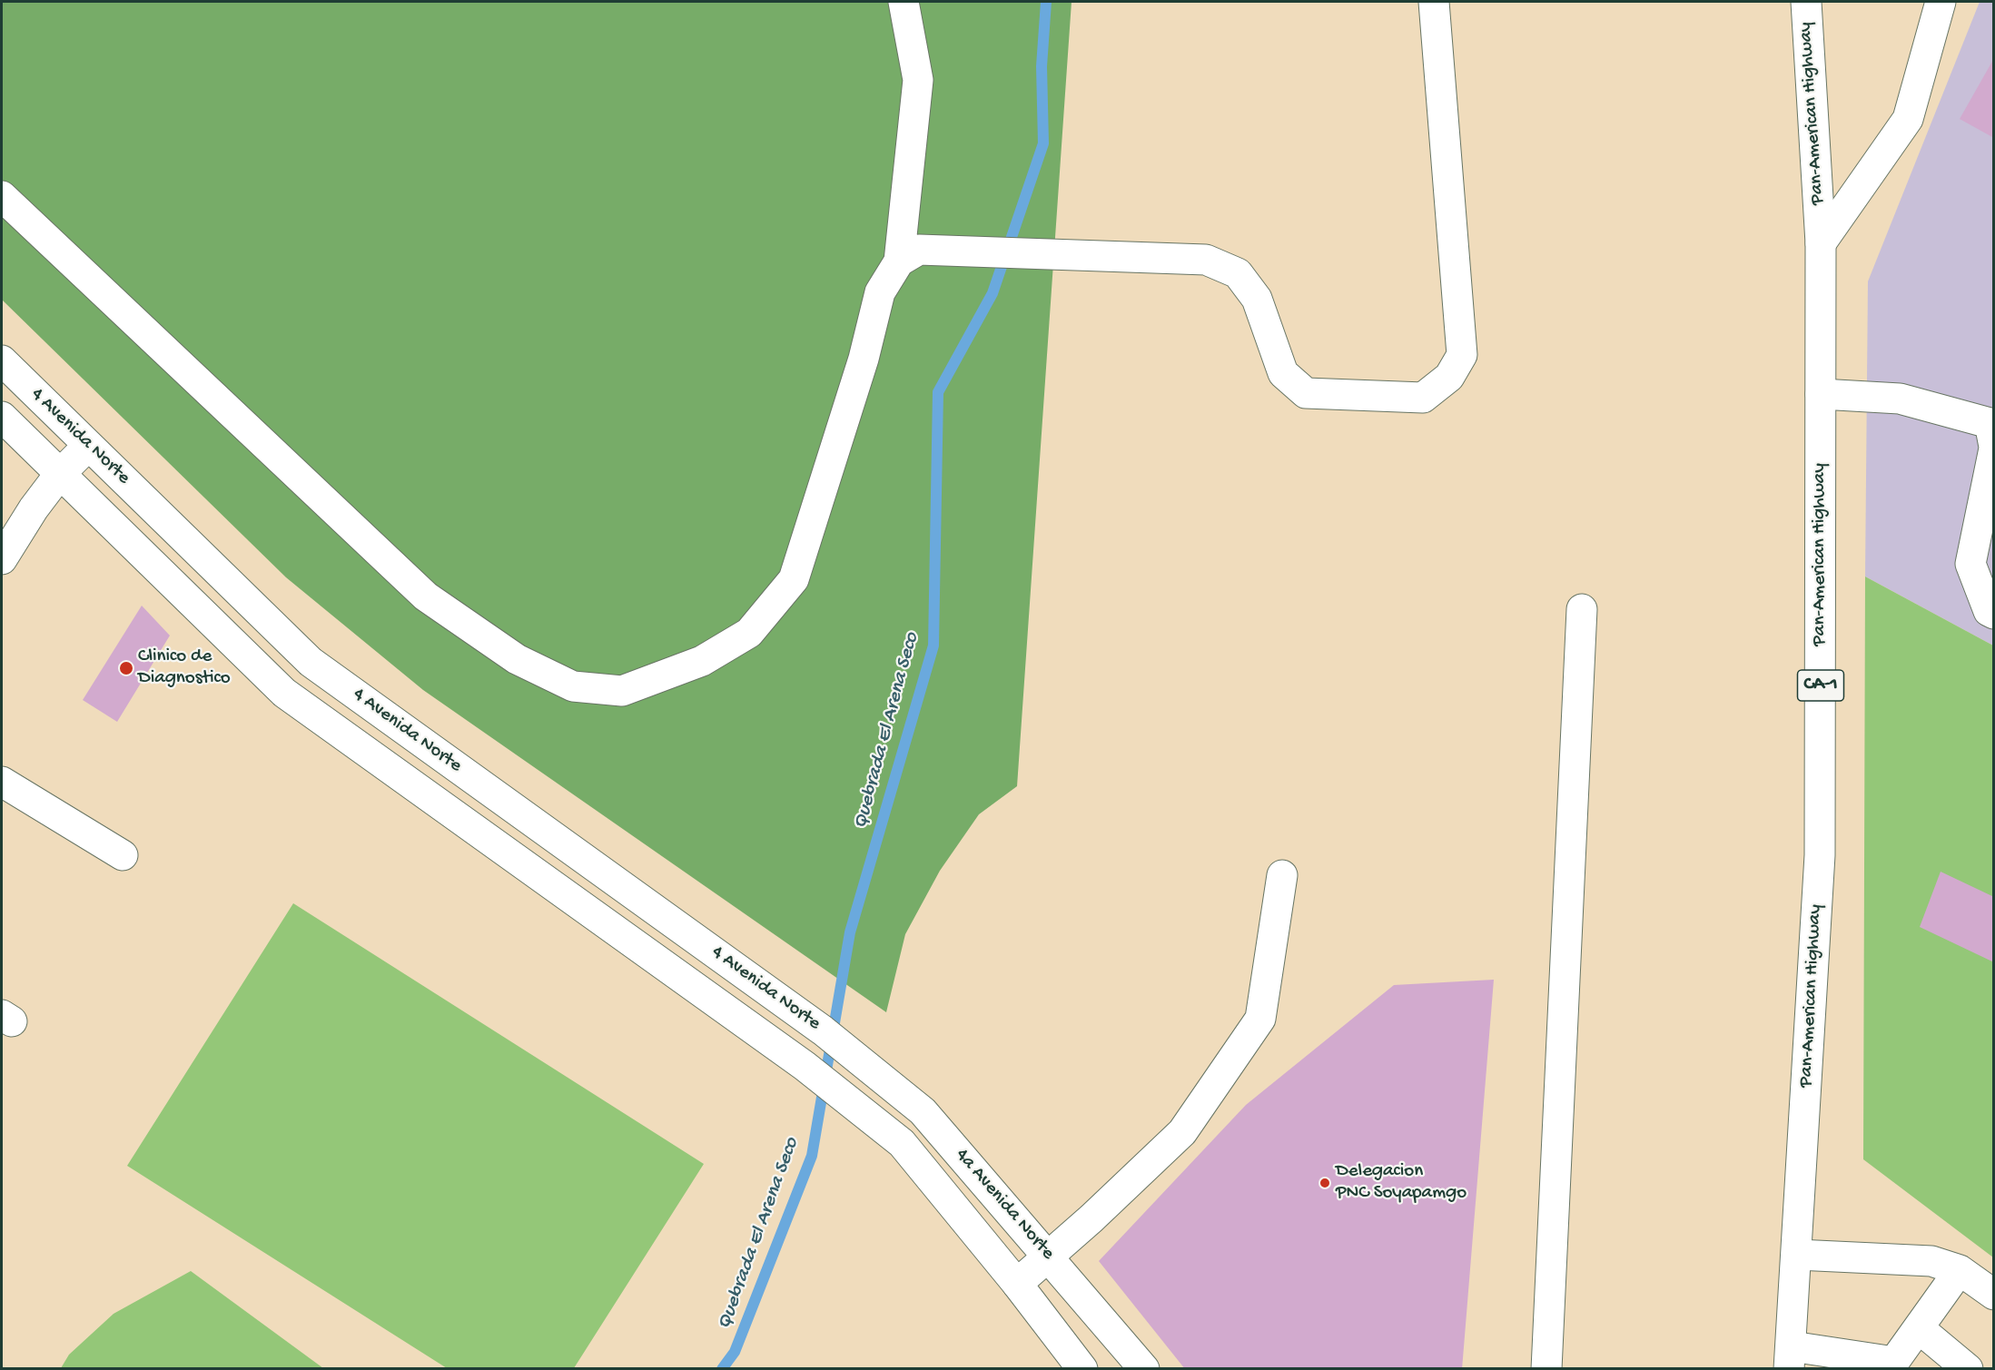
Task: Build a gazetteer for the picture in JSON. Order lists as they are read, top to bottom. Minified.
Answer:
{"streets":{"main road":["Pan-American Highway","4 Avenida Norte","CA-1","4a Avenida Norte"]},"crossings":[["4 Avenida Norte","4a Avenida Norte"]],"water":["Quebrada El Arena Seco"],"places":["Clinico de Diagnostico","Delegacion PNC Soyapamgo"]}
